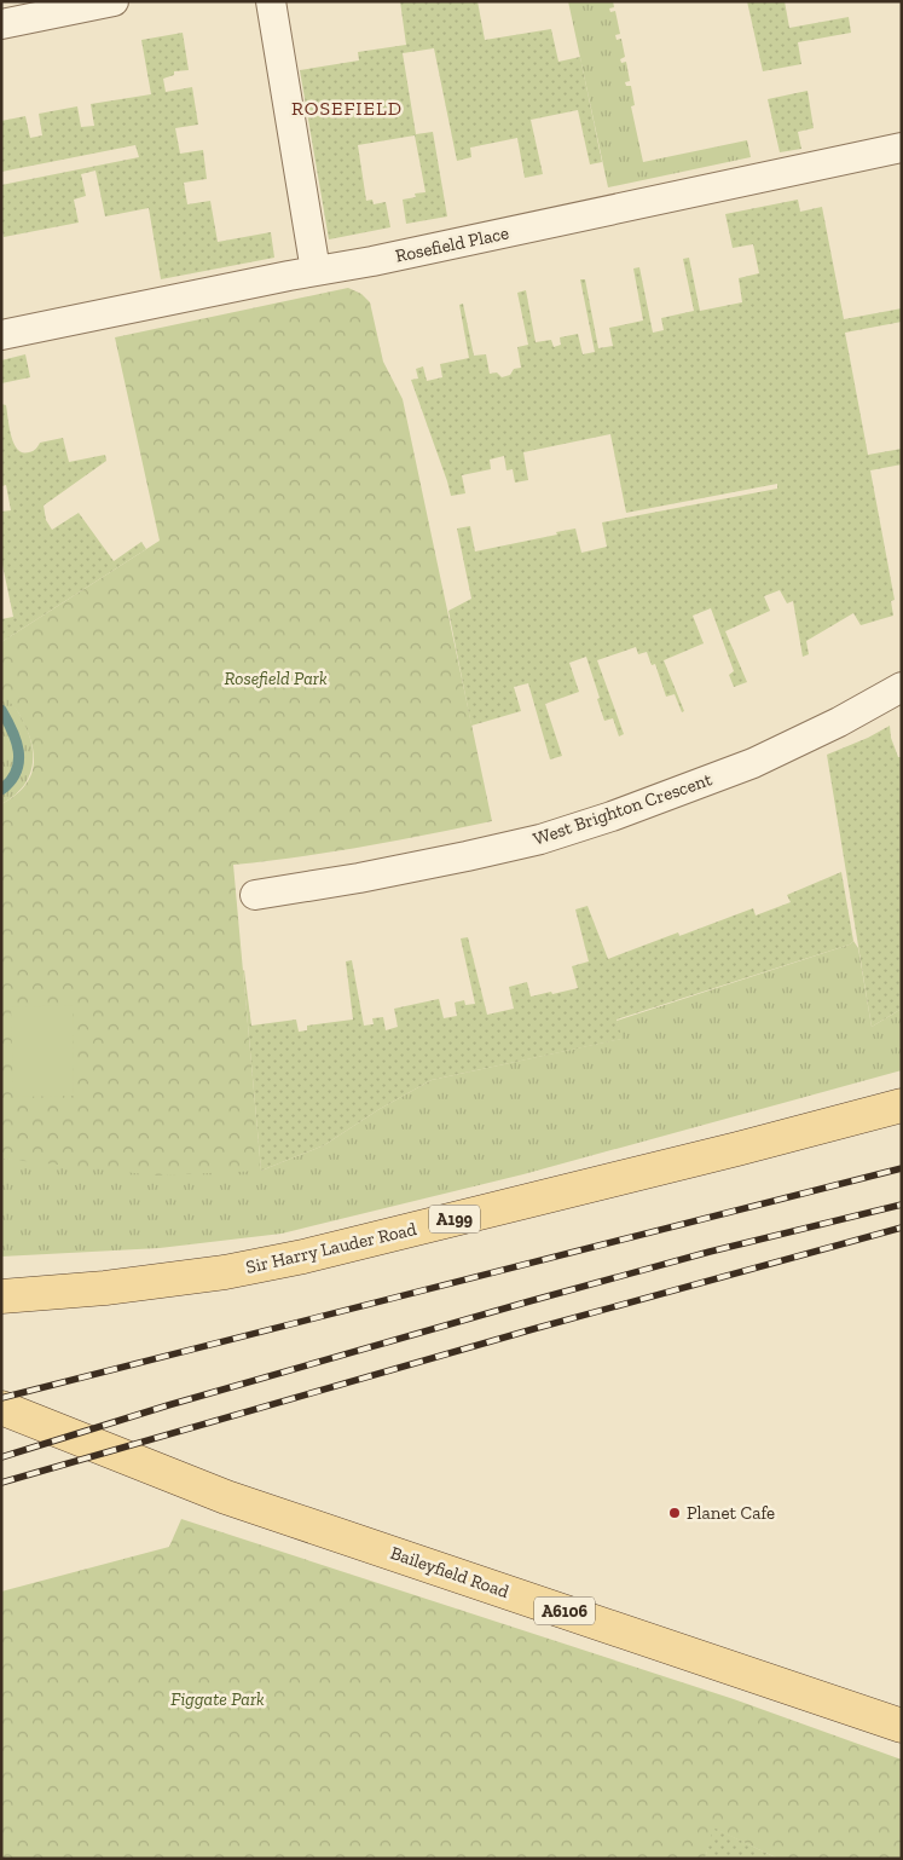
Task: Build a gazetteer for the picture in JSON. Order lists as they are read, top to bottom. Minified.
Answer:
{"streets":{"main road":["A199","Sir Harry Lauder Road","Baileyfield Road","A6106"],"street":["Rosefield Place","West Brighton Crescent"]},"districts":["ROSEFIELD"],"parks":["Rosefield Park","Figgate Park"],"places":["Planet Cafe"]}
